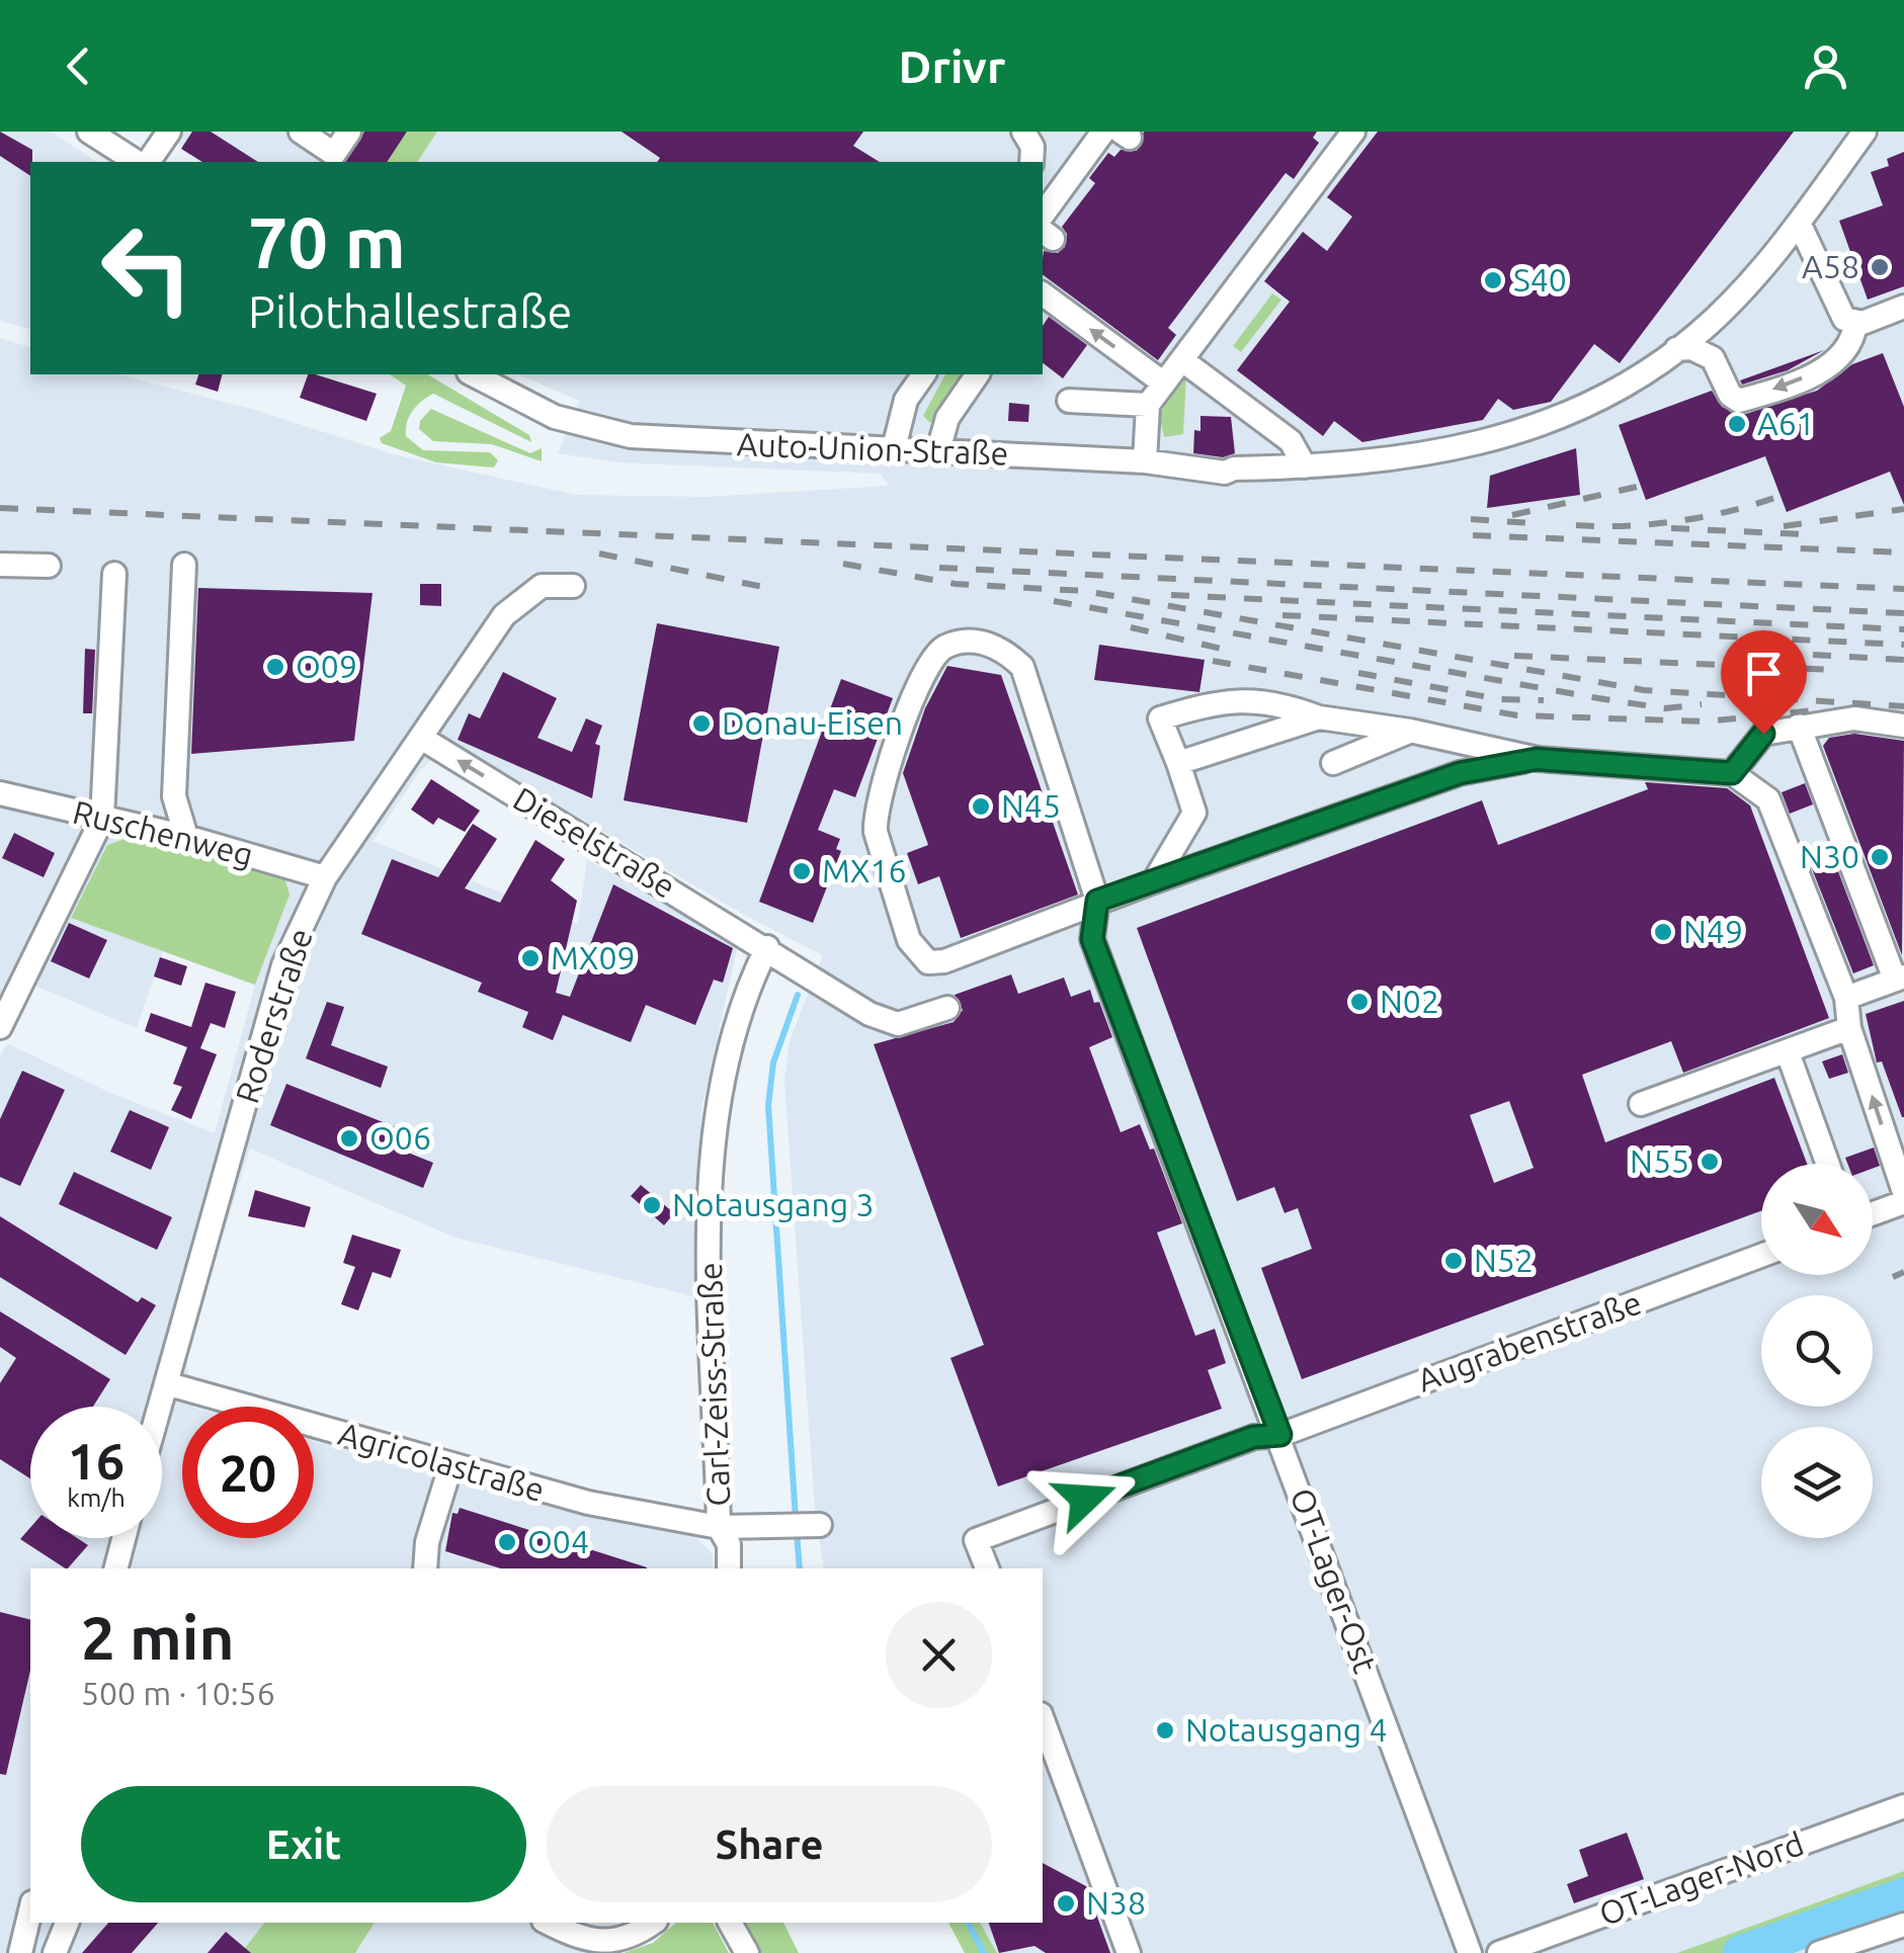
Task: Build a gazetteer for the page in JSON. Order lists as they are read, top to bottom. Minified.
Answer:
{"streets":{"street":["Auto-Union-Straße","Ruschenweg","Dieselstraße","Roderstraße","Augrabenstraße","Carl-Zeiss-Straße","Agricolastraße","OT-Lager-Ost","OT-Lager-Nord"]},"crossings":[["Ruschenweg","Roderstraße"],["Dieselstraße","Roderstraße"],["Dieselstraße","Carl-Zeiss-Straße"],["Roderstraße","Agricolastraße"],["Augrabenstraße","OT-Lager-Ost"],["Carl-Zeiss-Straße","Agricolastraße"]],"one_way":["Dieselstraße"],"places":["A58","S40","A61","O09","Donau-Eisen","N45","N30","MX16","N49","MX09","N02","O06","N55","Notausgang 3","N52","O04","Notausgang 4","N38"],"north":"bottom right","page":{"header":"Drivr","turn":["70 m","Pilothallestraße"],"speed":"16 km/h","limit":"20","heading":["2 min","500 m · 10:56"],"buttons":["Exit","Share"]}}
